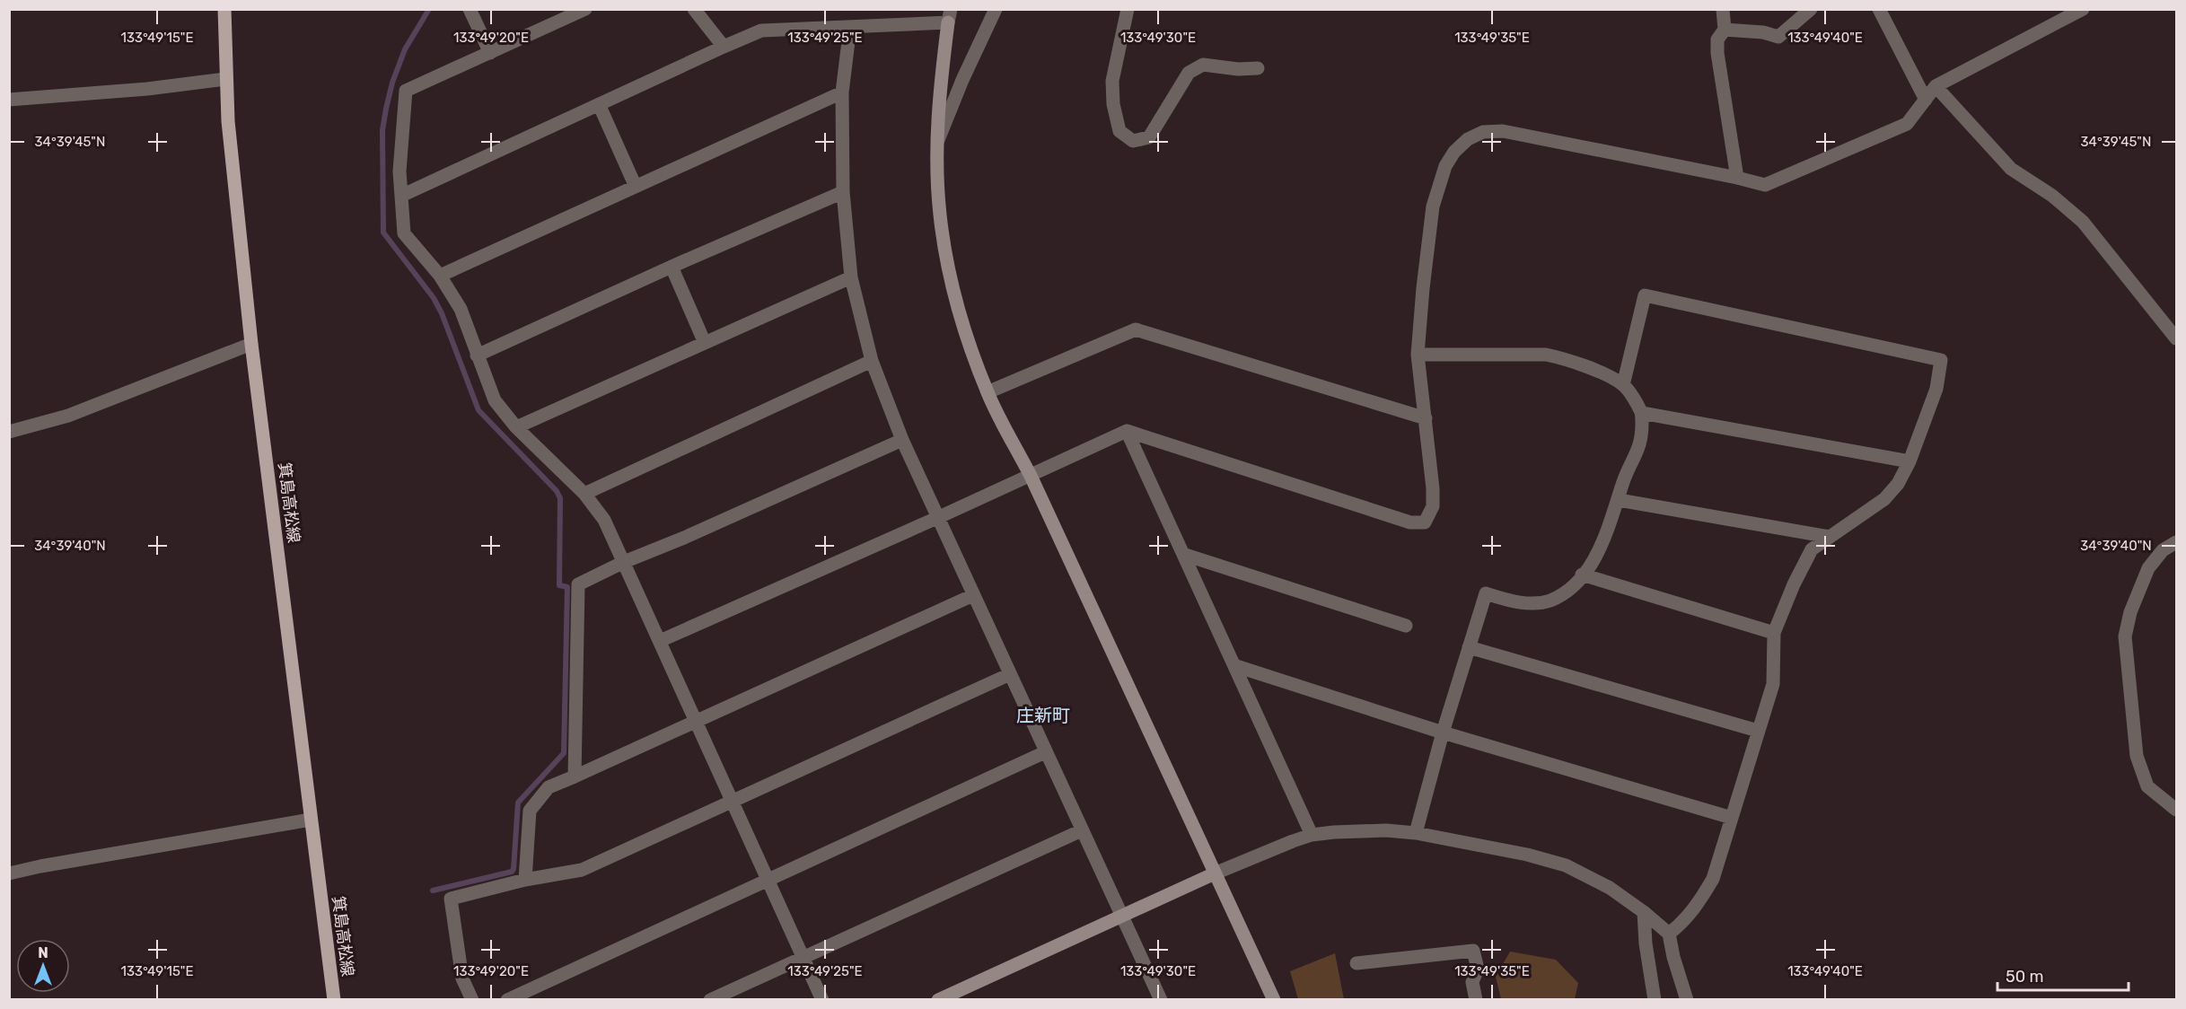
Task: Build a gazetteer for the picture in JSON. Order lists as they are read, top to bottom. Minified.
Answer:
{"streets":{"main road":["箕島高松線"]},"districts":["庄新町"],"scale_bar":"50 m","north":"top","coordinates":["133°49'15\"E","133°49'20\"E","133°49'25\"E","133°49'30\"E","133°49'35\"E","133°49'40\"E","34°39'45\"N","34°39'40\"N"]}
